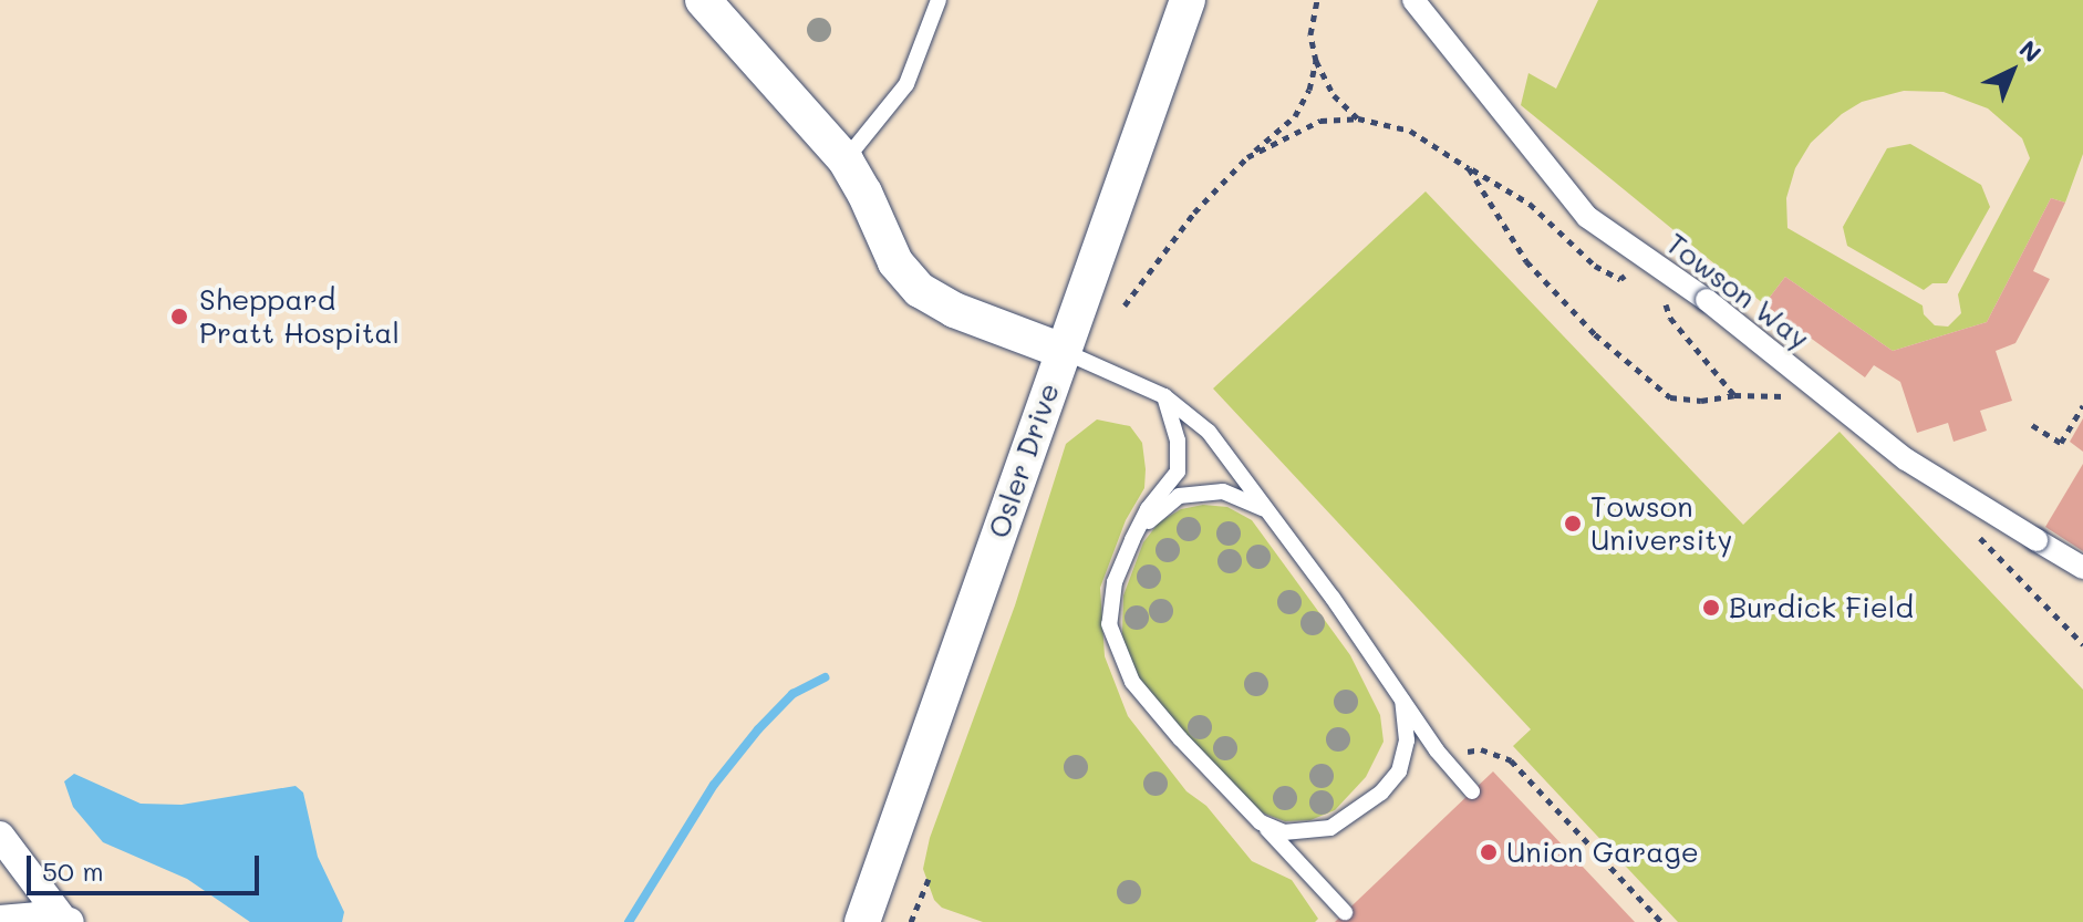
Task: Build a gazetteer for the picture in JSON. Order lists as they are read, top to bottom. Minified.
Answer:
{"streets":{"street":["Towson Way","Osler Drive"]},"places":["Sheppard Pratt Hospital","Towson University","Burdick Field","Union Garage"],"scale_bar":"50 m","north":"top right"}
